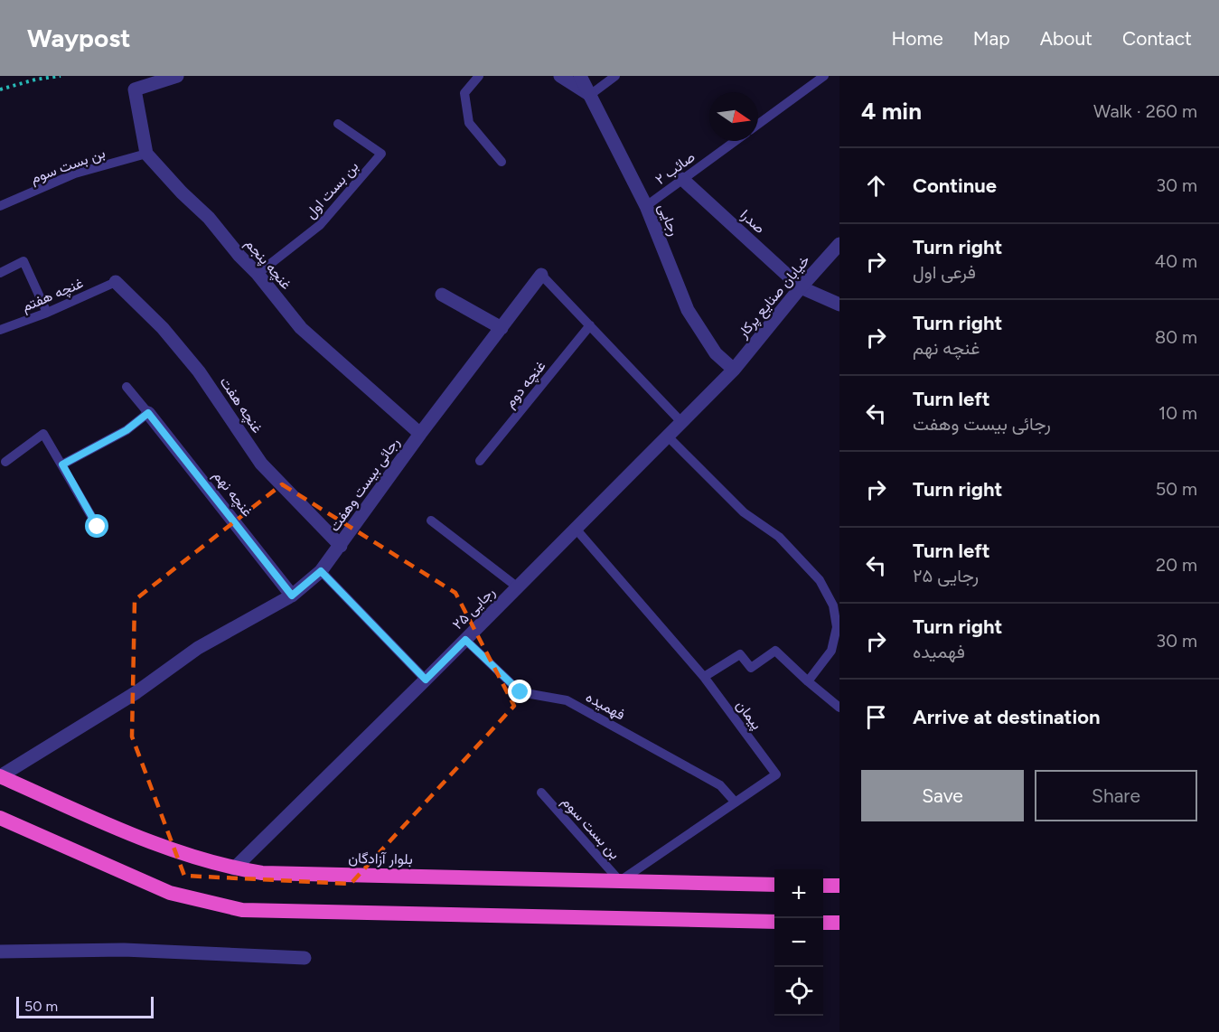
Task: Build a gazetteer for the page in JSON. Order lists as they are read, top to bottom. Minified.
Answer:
{"streets":{"highway":["بلوار آزادگان"],"street":["رجایی","صدرا","غنچه پنجم","خیابان صنایع پرکار","غنچه هفت","رجائی بیست وهفت","غنچه نهم","رجایی ۲۵"],"lane":["بن بست سوم","صائب ۲","بن بست اول","غنچه هفتم","غنچه دوم","فهمیده","پیمان"]},"crossings":[["بن بست سوم","غنچه پنجم"],["بن بست سوم","پیمان"],["بن بست سوم","بلوار آزادگان"],["صائب ۲","رجایی"],["صائب ۲","صدرا"],["بن بست اول","غنچه پنجم"],["رجایی","خیابان صنایع پرکار"],["رجایی","رجایی ۲۵"],["صدرا","خیابان صنایع پرکار"],["غنچه پنجم","رجائی بیست وهفت"],["غنچه هفتم","غنچه هفت"],["خیابان صنایع پرکار","رجایی ۲۵"],["غنچه دوم","رجائی بیست وهفت"],["غنچه هفت","رجائی بیست وهفت"],["رجائی بیست وهفت","غنچه نهم"],["رجائی بیست وهفت","رجایی ۲۵"],["رجائی بیست وهفت","بلوار آزادگان"],["رجایی ۲۵","فهمیده"],["رجایی ۲۵","پیمان"],["رجایی ۲۵","بلوار آزادگان"],["فهمیده","پیمان"],["پیمان","بلوار آزادگان"]],"scale_bar":"50 m","north":"right","page":{"header":"Waypost","nav":["Home","Map","About","Contact"],"heading":["4 min","Walk · 260 m"],"list":[["Continue","30 m"],["Turn right","فرعی اول","40 m"],["Turn right","غنچه نهم","80 m"],["Turn left","رجائی بیست وهفت","10 m"],["Turn right","50 m"],["Turn left","رجایی ۲۵","20 m"],["Turn right","فهمیده","30 m"],"Arrive at destination"],"buttons":["Save","Share"],"map_buttons":["+","−"],"scale":"50 m"}}
